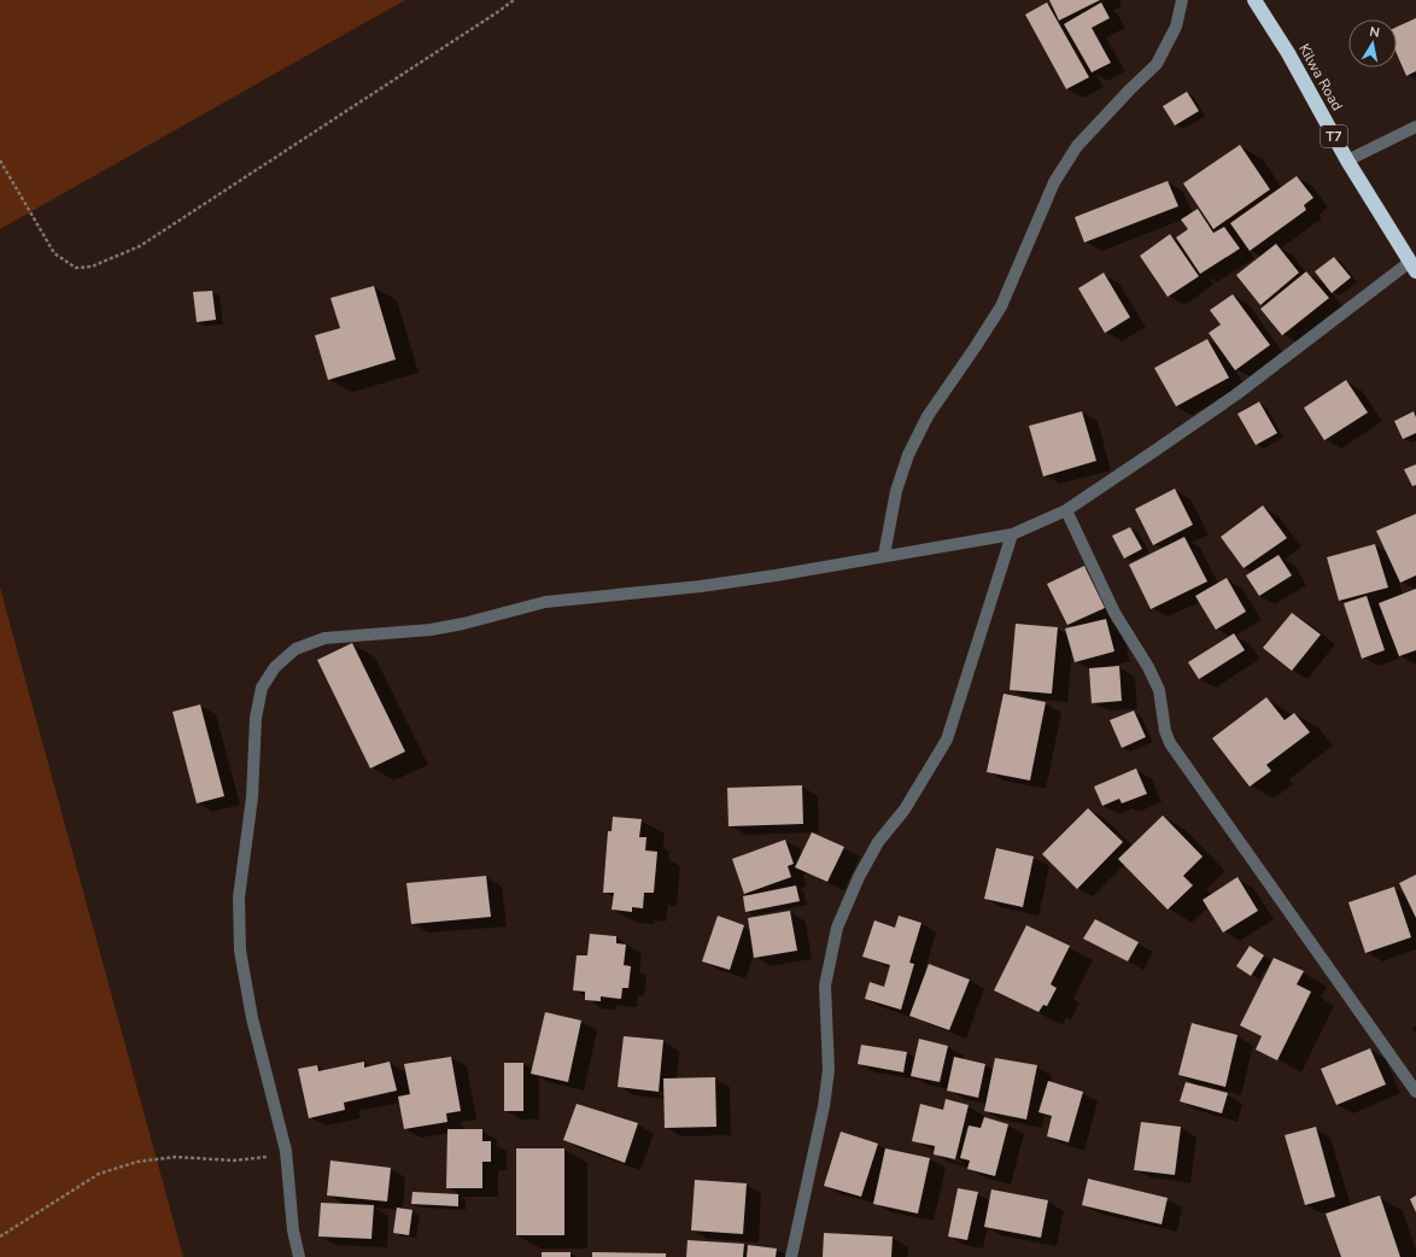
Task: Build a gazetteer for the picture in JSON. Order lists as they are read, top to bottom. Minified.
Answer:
{"streets":{"highway":["Kilwa Road","T7"]},"north":"top"}
